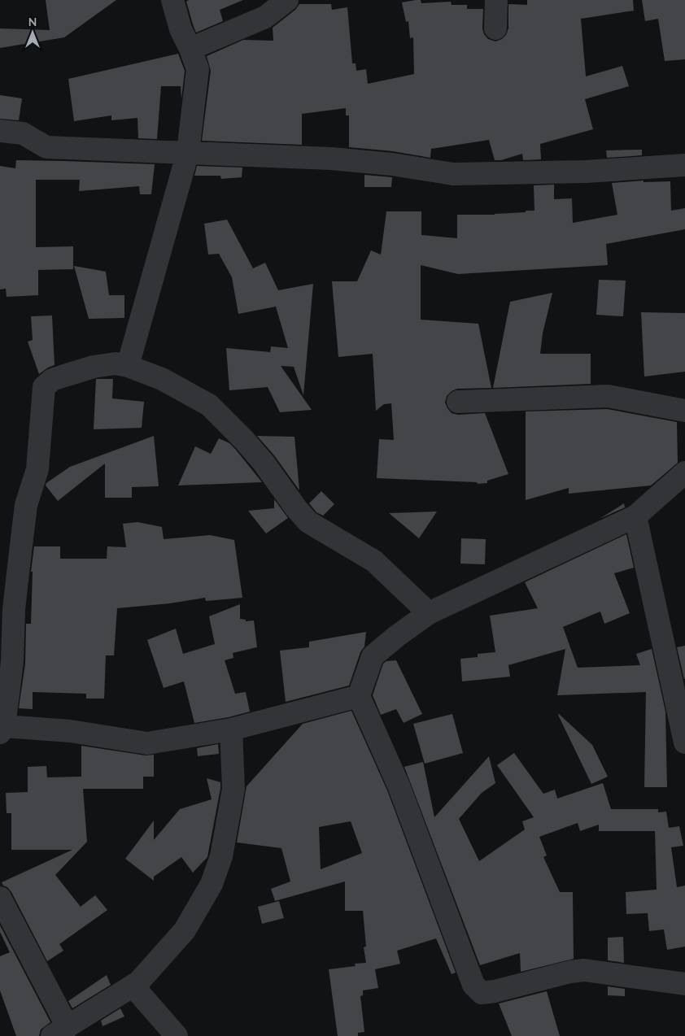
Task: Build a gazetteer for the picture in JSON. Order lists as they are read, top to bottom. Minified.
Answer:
{"north":"top"}
